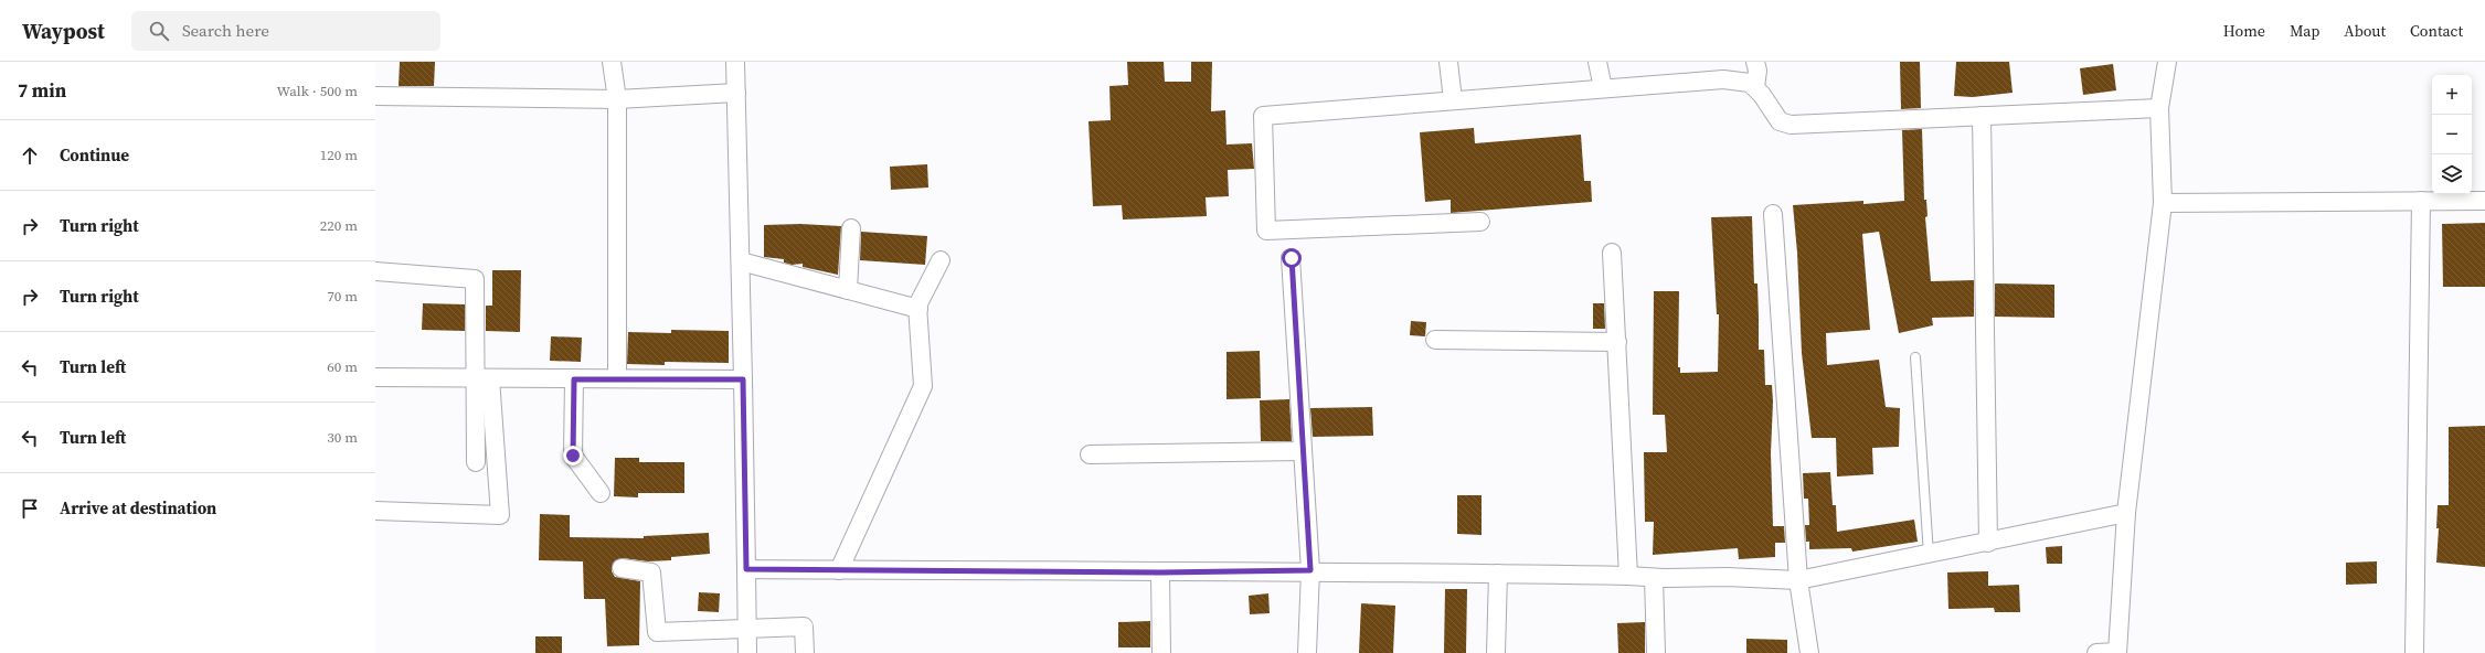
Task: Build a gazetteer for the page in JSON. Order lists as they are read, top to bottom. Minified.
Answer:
{"page":{"header":"Waypost","search":"Search here","nav":["Home","Map","About","Contact"],"heading":["7 min","Walk · 500 m"],"map_buttons":["+","−"],"list":[["Continue","120 m"],["Turn right","220 m"],["Turn right","70 m"],["Turn left","60 m"],["Turn left","30 m"],"Arrive at destination"]}}
